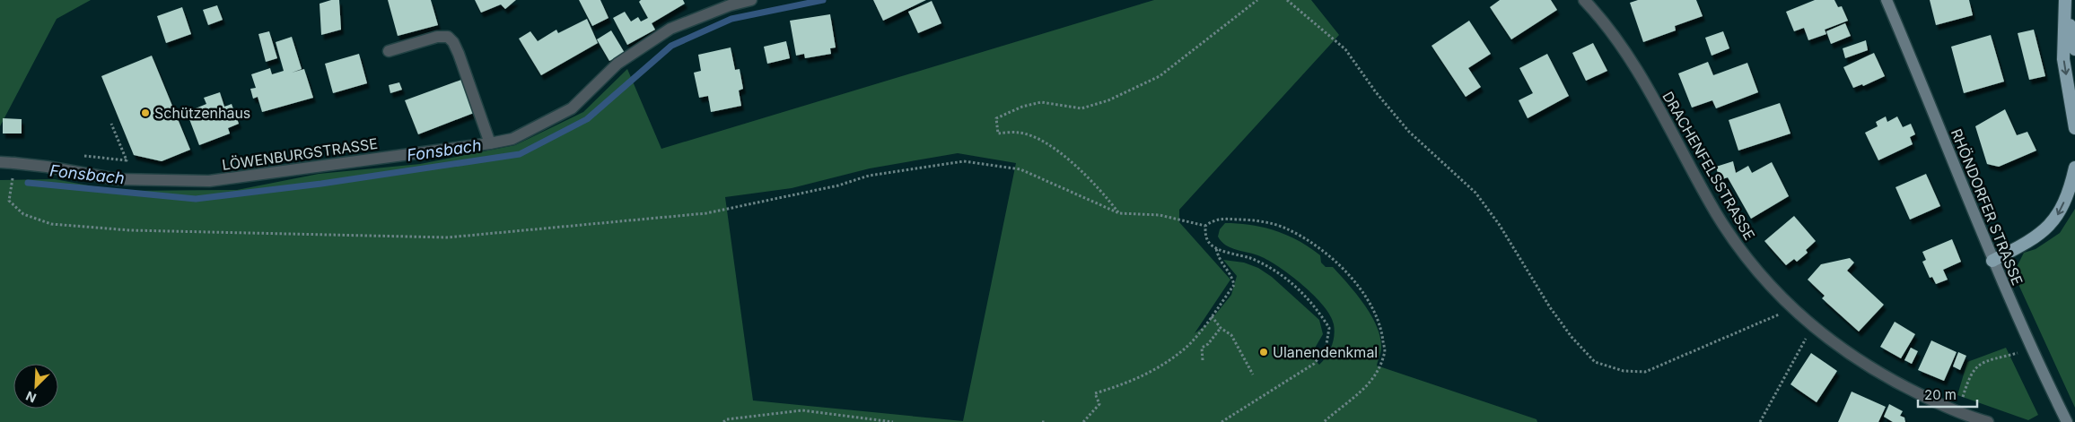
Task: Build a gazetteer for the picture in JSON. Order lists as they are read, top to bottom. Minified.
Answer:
{"streets":{"main road":["RHÖNDORFER STRASSE"],"street":["LÖWENBURGSTRASSE","DRACHENFELSSTRASSE"]},"water":["Fonsbach"],"places":["Schützenhaus","Ulanendenkmal"],"scale_bar":"20 m","north":"bottom left"}
